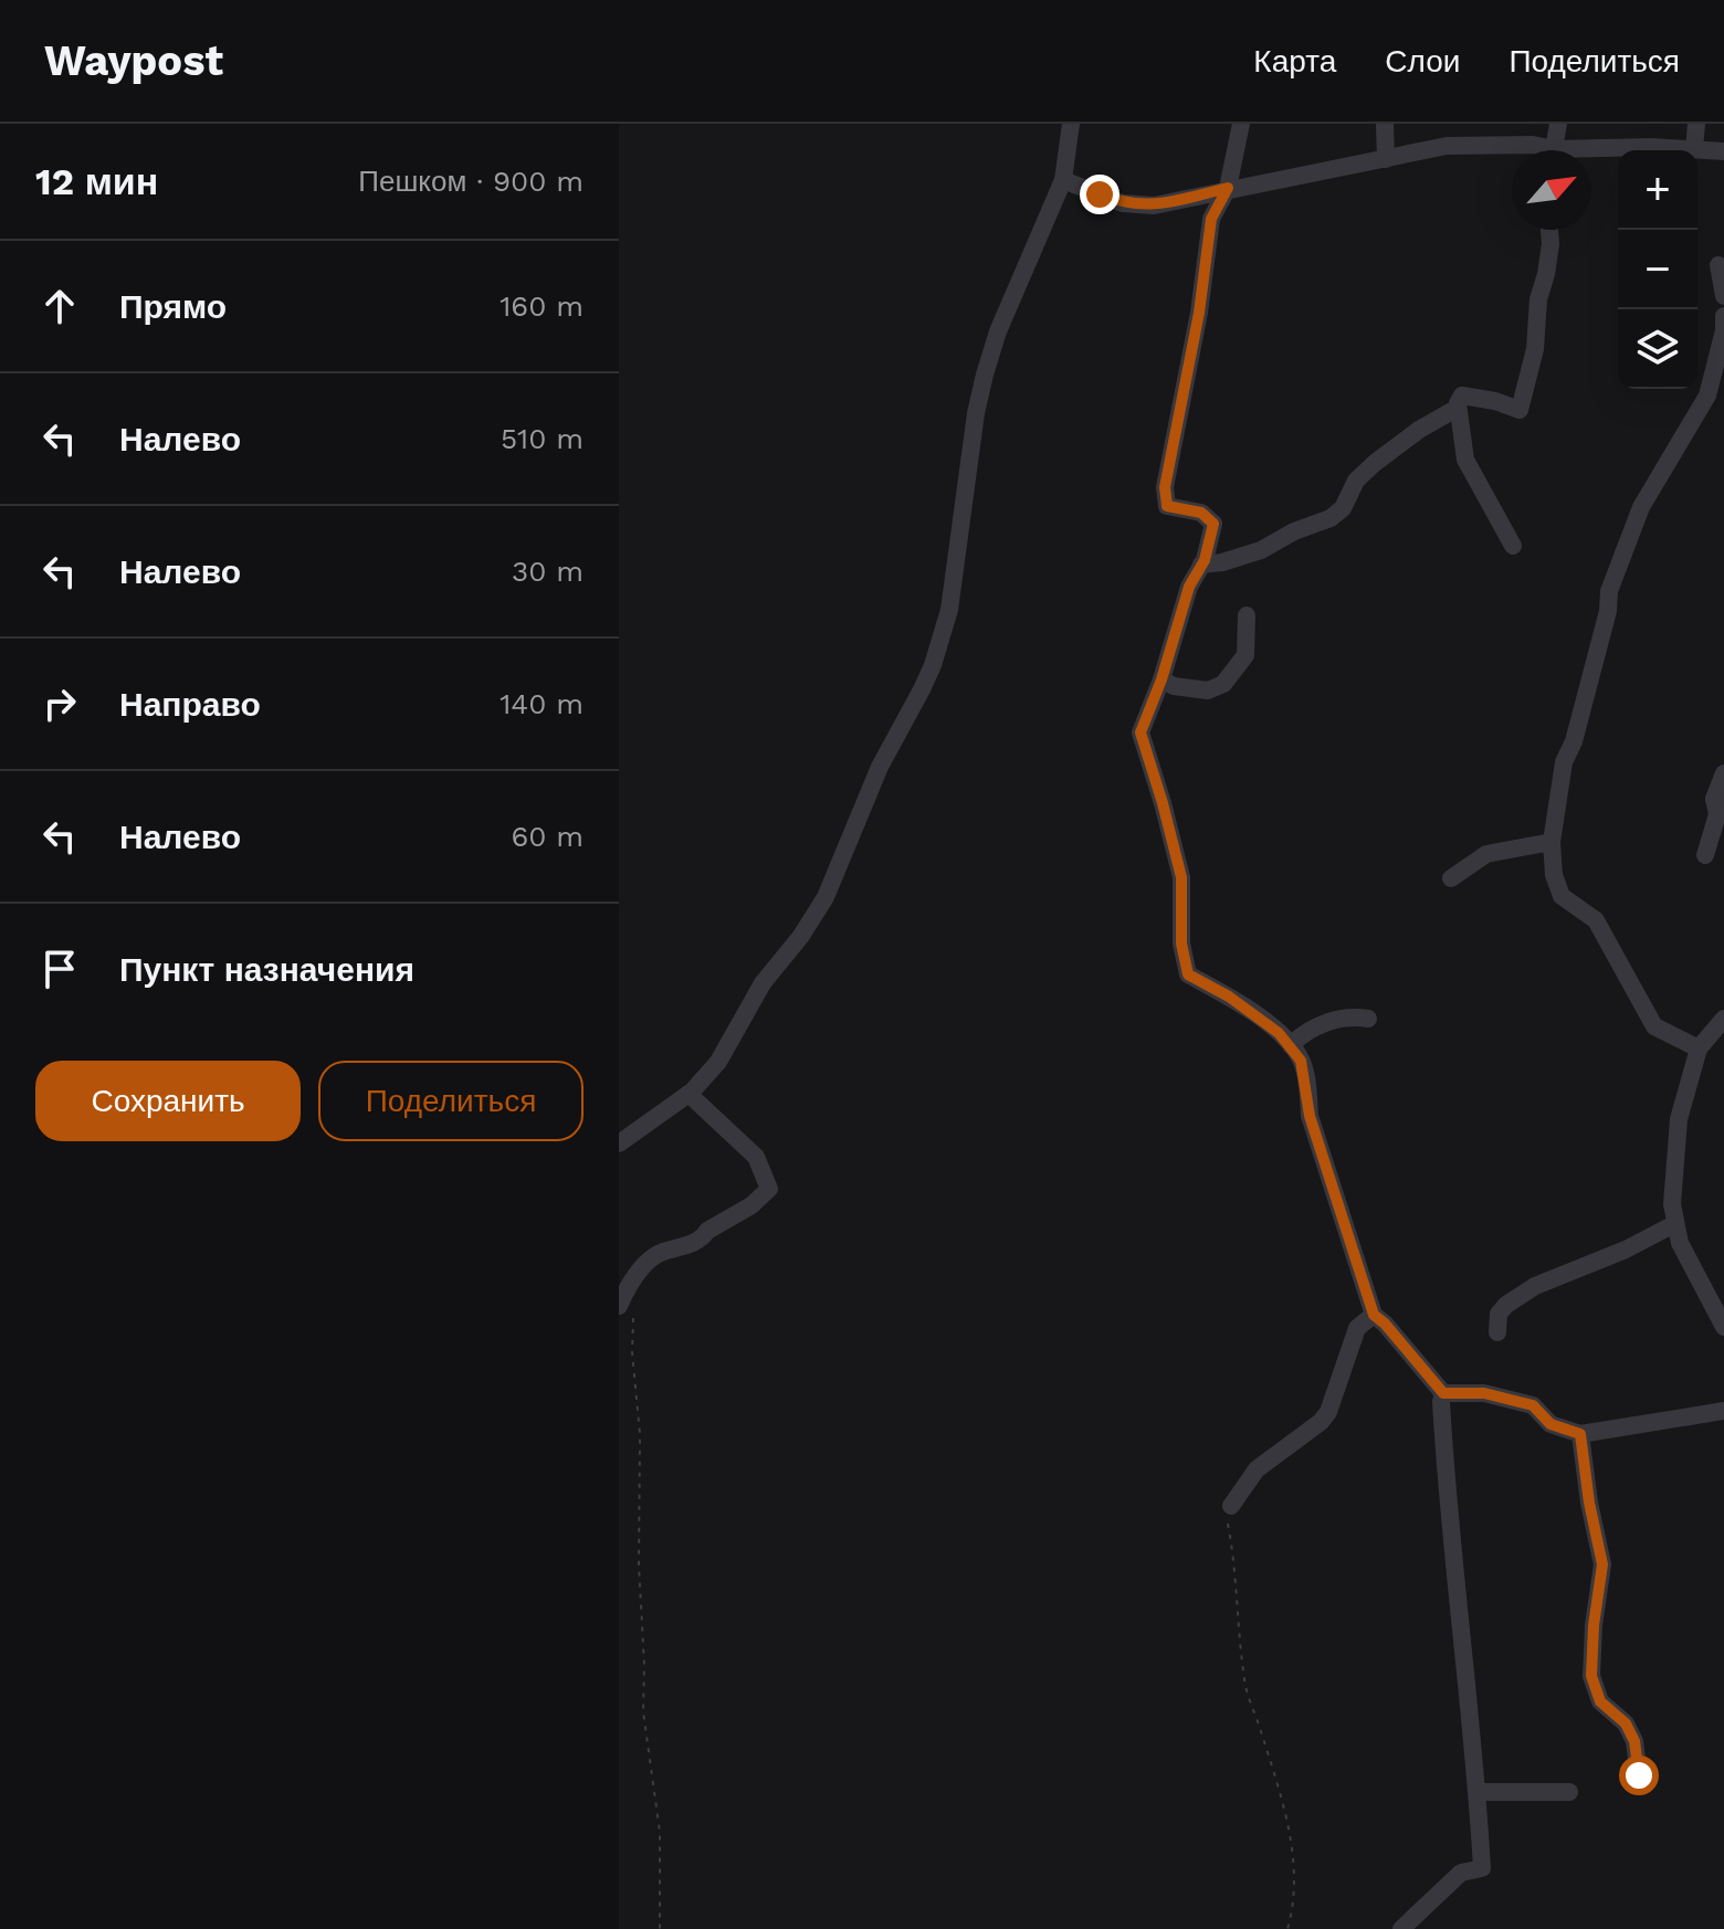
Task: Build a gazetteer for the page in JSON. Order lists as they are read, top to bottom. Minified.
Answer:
{"north":"top right","page":{"header":"Waypost","nav":["Карта","Слои","Поделиться"],"heading":["12 мин","Пешком · 900 m"],"map_buttons":["+","−"],"list":[["Прямо","160 m"],["Налево","510 m"],["Налево","30 m"],["Направо","140 m"],["Налево","60 m"],"Пункт назначения"],"buttons":["Сохранить","Поделиться"]}}
